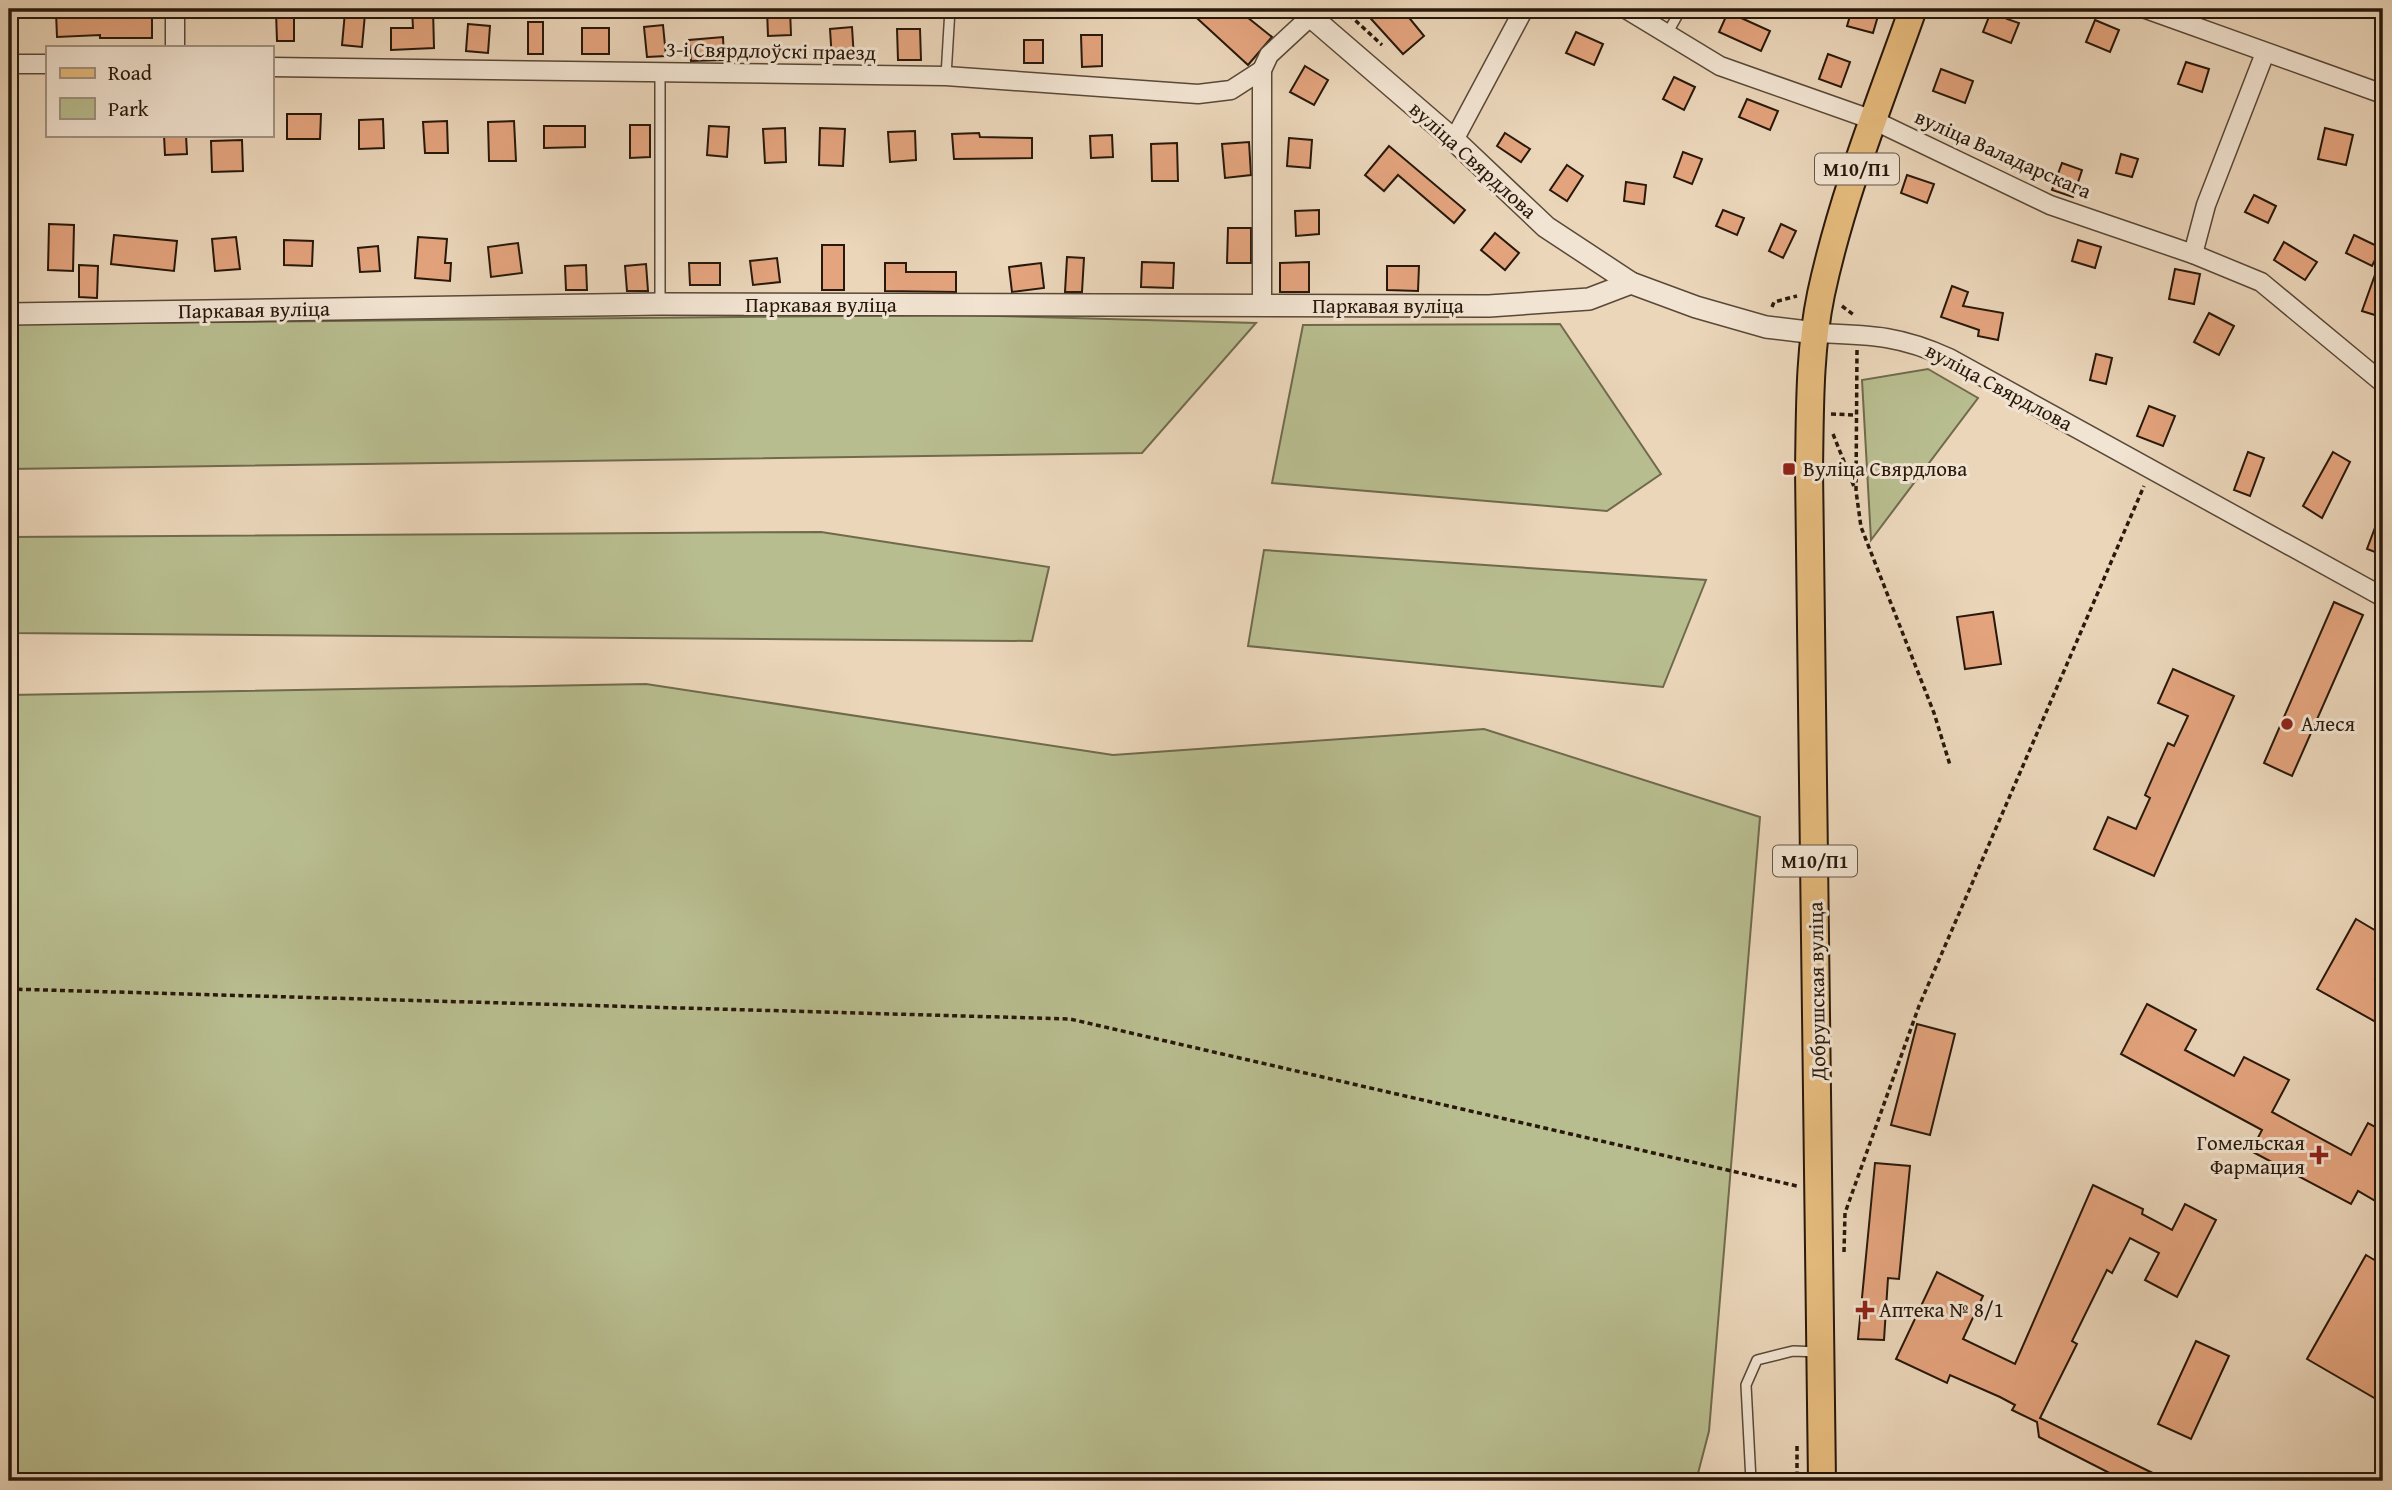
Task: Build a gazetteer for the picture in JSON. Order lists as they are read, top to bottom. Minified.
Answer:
{"streets":{"main road":["М10/П1","Добрушская вуліца"],"street":["3-і Свярдлоўскі праезд","вуліца Валадарскага","вуліца Свярдлова","Паркавая вуліца"]},"crossings":[["вуліца Валадарскага","М10/П1"],["вуліца Свярдлова","М10/П1"],["вуліца Свярдлова","Паркавая вуліца"],["вуліца Свярдлова","Добрушская вуліца"],["М10/П1","Добрушская вуліца"]],"places":{"transit":["Вуліца Свярдлова"],"other":["Алеся"],"health":["Гомельская Фармация","Аптека № 8/1"]},"legend":["Road","Park"]}
